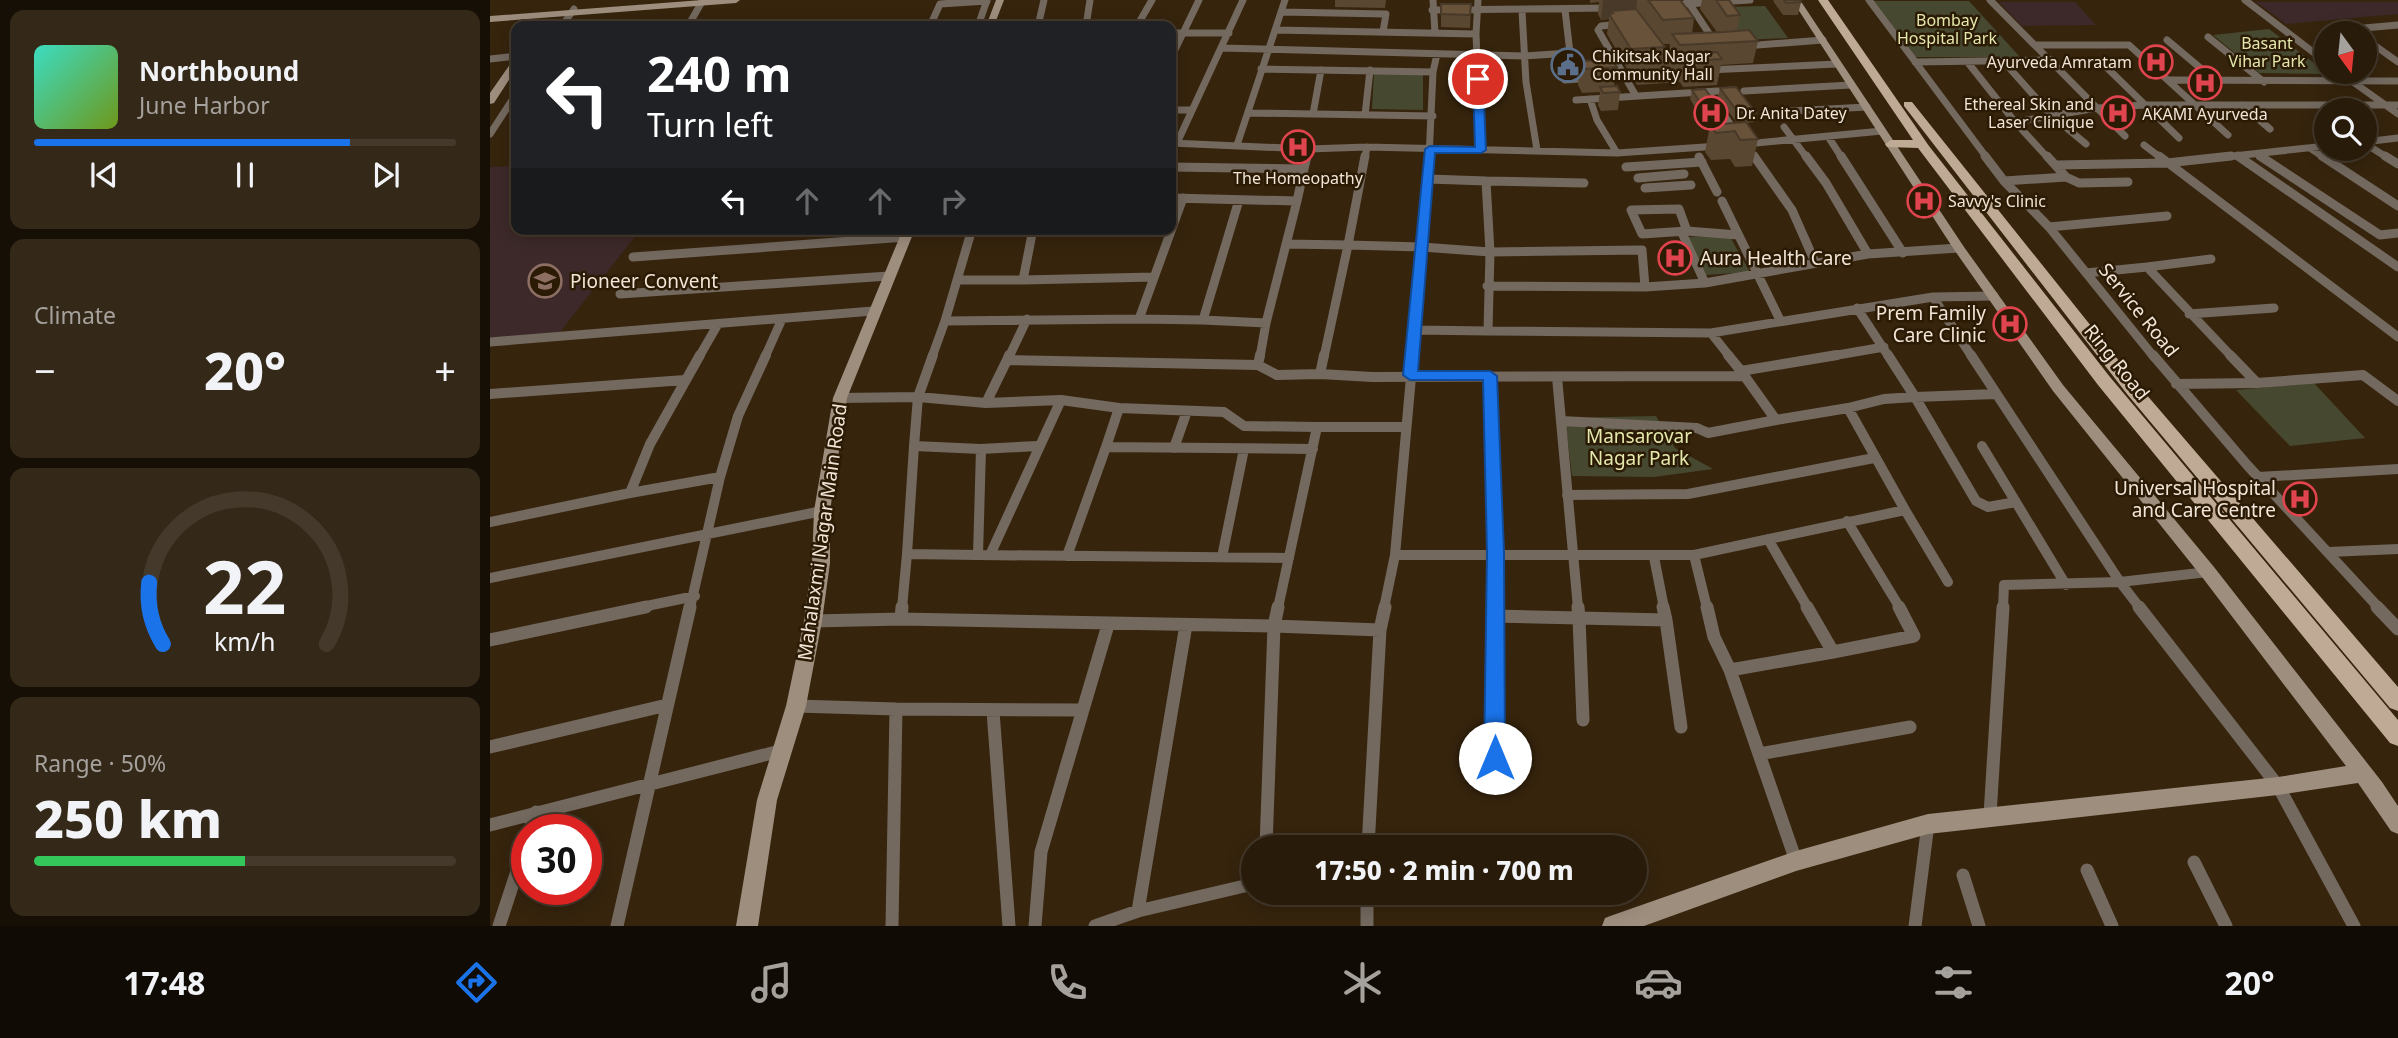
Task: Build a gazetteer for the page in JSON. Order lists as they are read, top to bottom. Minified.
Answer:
{"streets":{"main road":["Ring Road"],"street":["Service Road","Mahalaxmi Nagar Main Road"]},"parks":["Bombay Hospital Park","Basant Vihar Park","Mansarovar Nagar Park"],"places":{"hospital":["Ayurveda Amratam","AKAMI Ayurveda","Dr. Anita Datey","Ethereal Skin and Laser Clinique","The Homeopathy","Savvy's Clinic","Aura Health Care","Prem Family Care Clinic","Universal Hospital and Care Centre"],"public building":["Chikitsak Nagar Community Hall"],"school or university":["Pioneer Convent"]},"north":"bottom","page":{"turn":["240 m","Turn left"],"song":["Northbound","June Harbor"],"tile":["Climate",["Range · 50%","250 km"]],"heat":["−","20°","+"],"limit":"30","trip":"17:50 · 2 min · 700 m","tabs":["17:48","20°"],"gauge":["22","km/h"]}}
